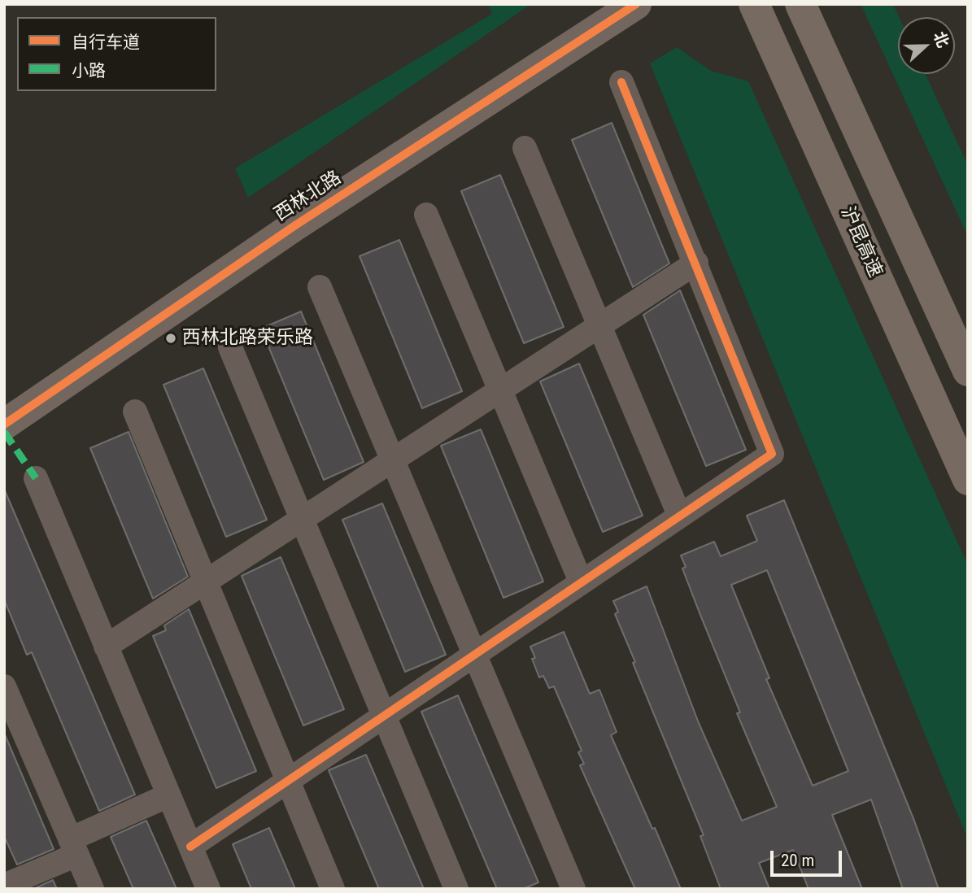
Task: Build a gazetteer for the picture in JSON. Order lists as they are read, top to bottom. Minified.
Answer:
{"streets":{"highway":["沪昆高速"],"street":["西林北路"]},"places":["西林北路荣乐路"],"legend":["自行车道","小路"],"scale_bar":"20 m","north":"right"}
